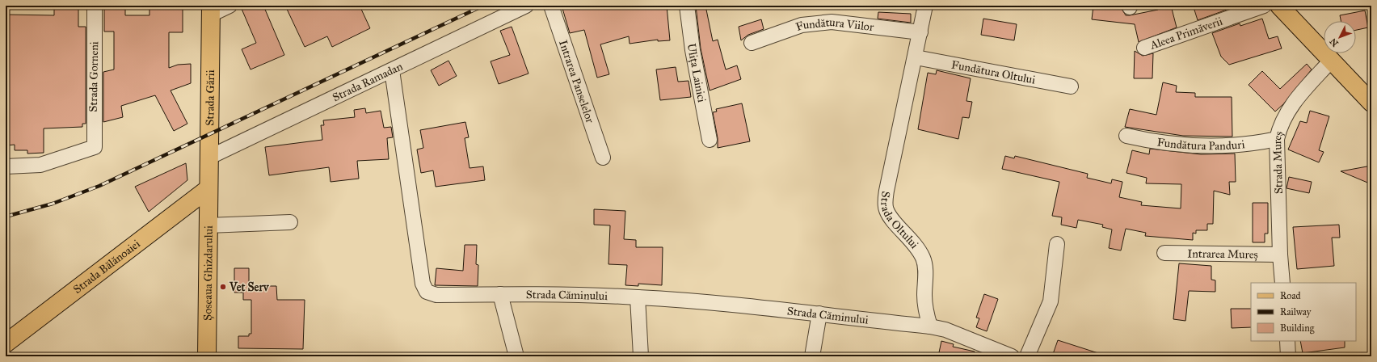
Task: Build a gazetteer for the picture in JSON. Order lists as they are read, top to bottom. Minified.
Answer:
{"streets":{"main road":["Strada Gării","Strada Bălănoaiei","Șoseaua Ghizdarului"],"street":["Fundătura Viilor","Aleea Primăverii","Fundătura Oltului","Ulița Lainici","Strada Gorneni","Intrarea Panselelor","Strada Ramadan","Fundătura Panduri","Strada Mureș","Strada Oltului","Intrarea Mureș","Strada Căminului"]},"crossings":[["Fundătura Viilor","Strada Oltului"],["Fundătura Oltului","Strada Oltului"],["Strada Ramadan","Strada Gării"],["Strada Ramadan","Strada Căminului"],["Strada Gării","Strada Bălănoaiei"],["Strada Gării","Șoseaua Ghizdarului"],["Fundătura Panduri","Strada Mureș"],["Strada Mureș","Intrarea Mureș"],["Strada Oltului","Strada Căminului"],["Strada Bălănoaiei","Șoseaua Ghizdarului"]],"places":["Vet Serv"],"legend":["Road","Railway","Building"],"north":"bottom left"}
